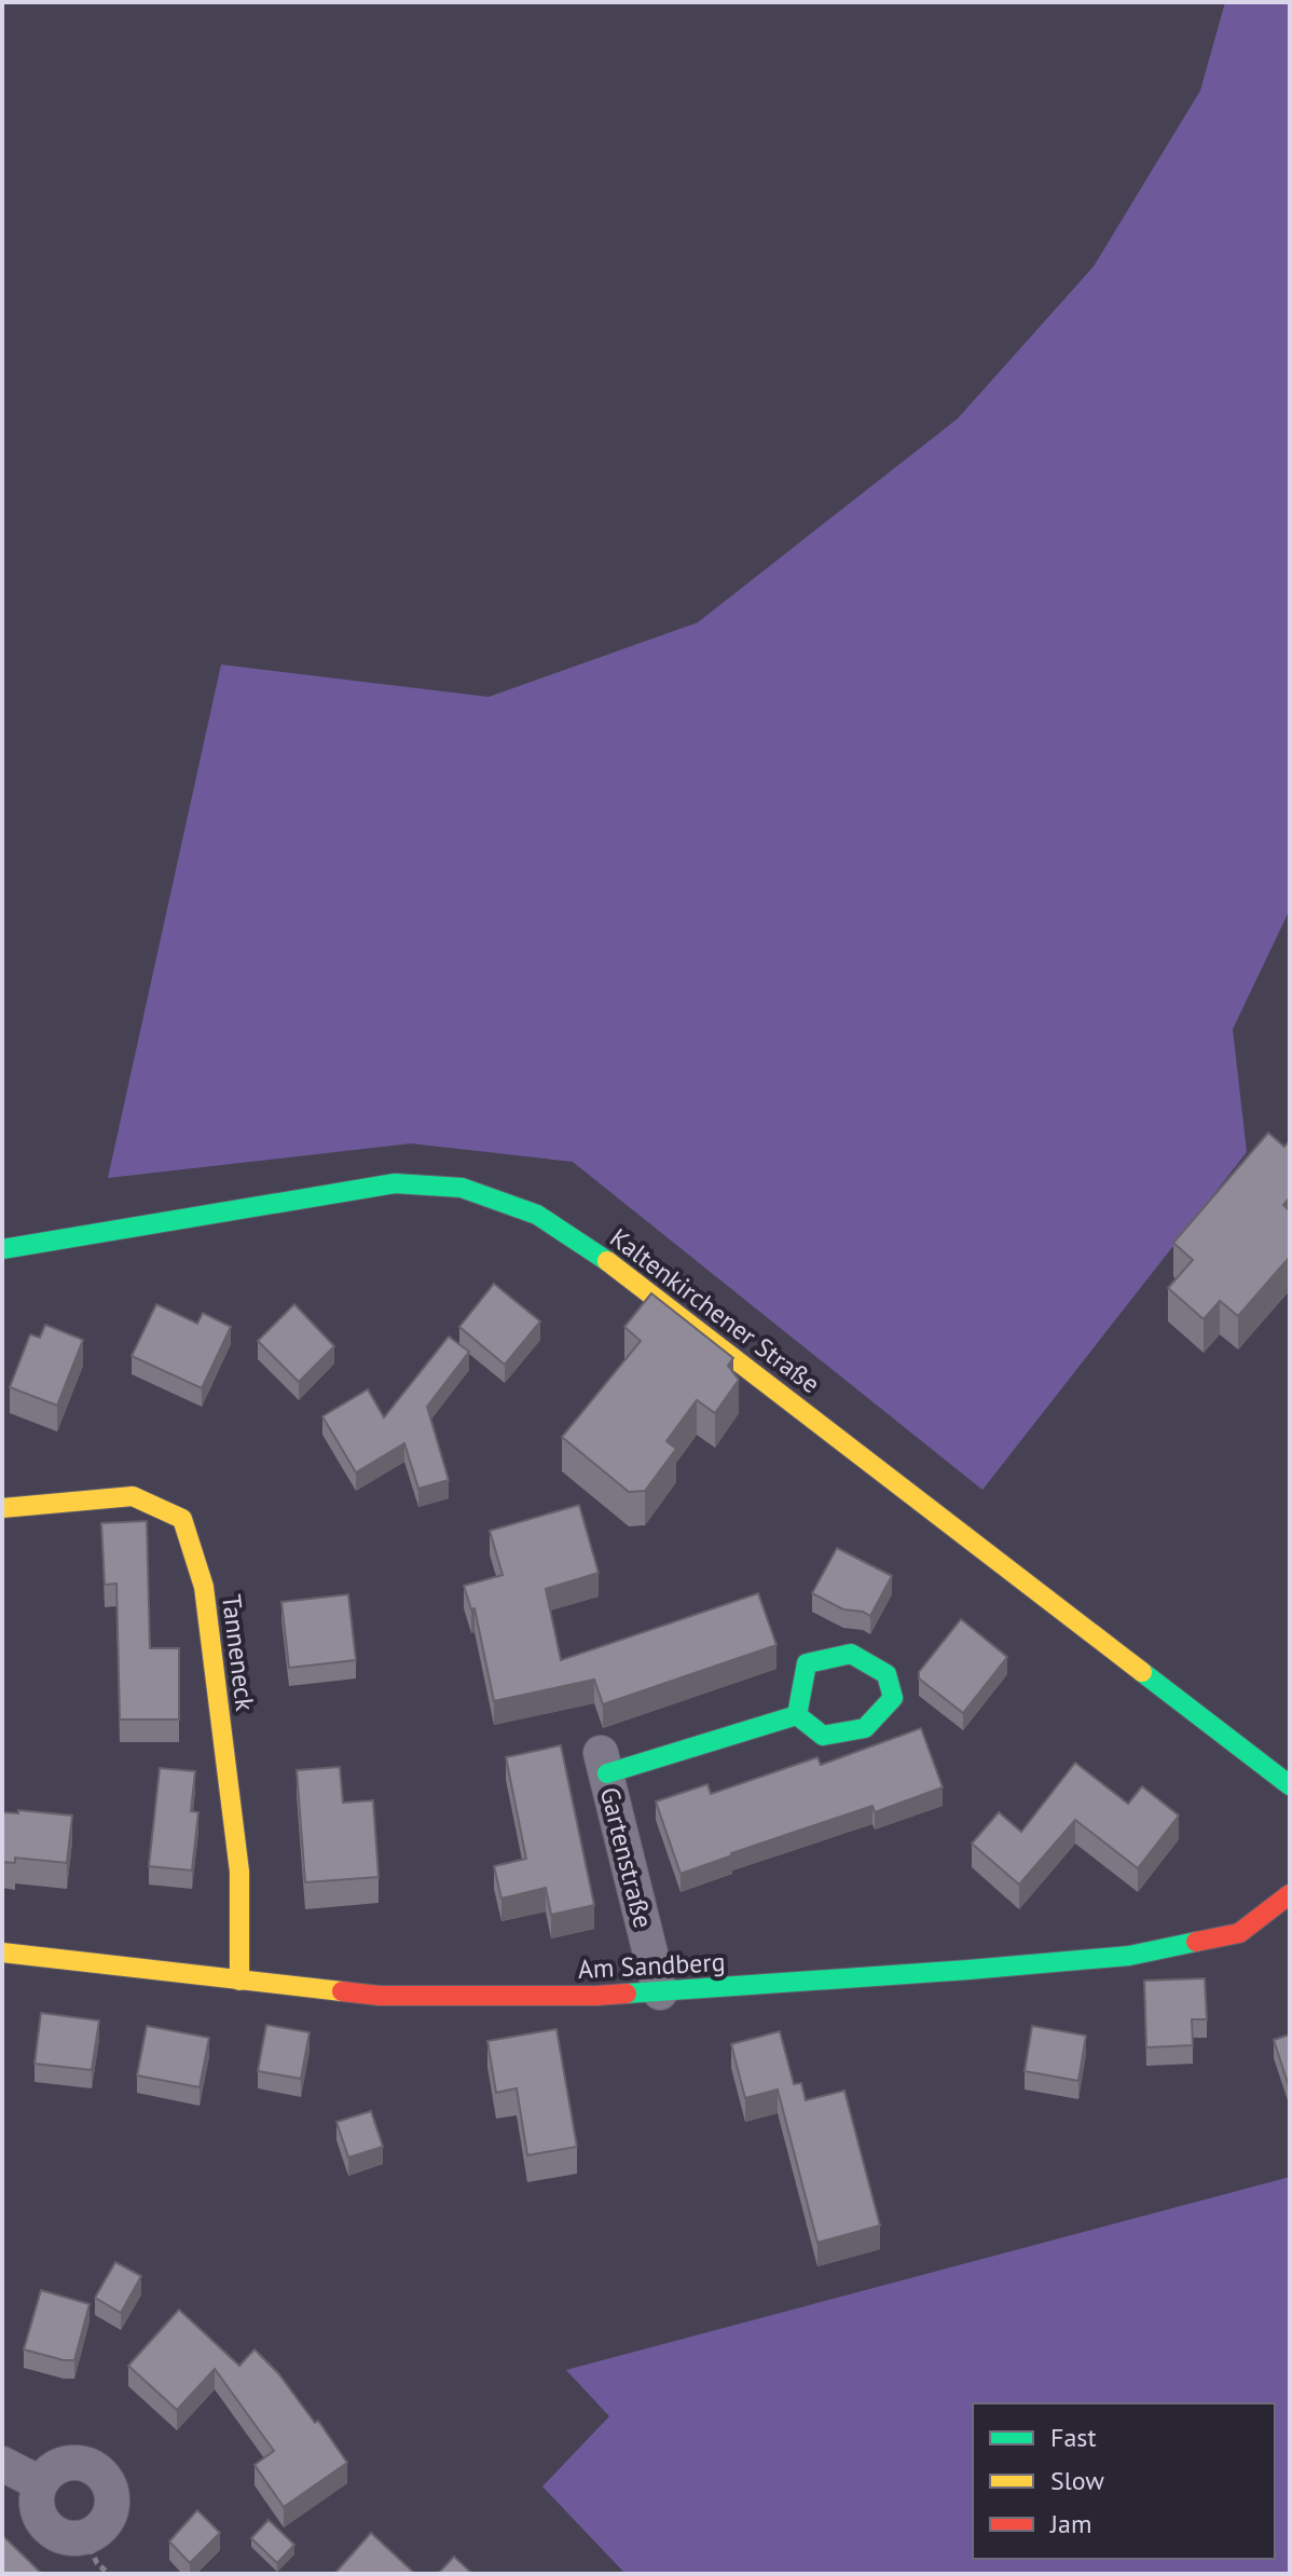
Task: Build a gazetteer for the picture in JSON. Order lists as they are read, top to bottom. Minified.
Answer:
{"streets":{"street":["Kaltenkirchener Straße","Tanneneck","Gartenstraße","Am Sandberg"]},"crossings":[["Tanneneck","Am Sandberg"],["Gartenstraße","Am Sandberg"]],"legend":["Fast","Slow","Jam"]}
